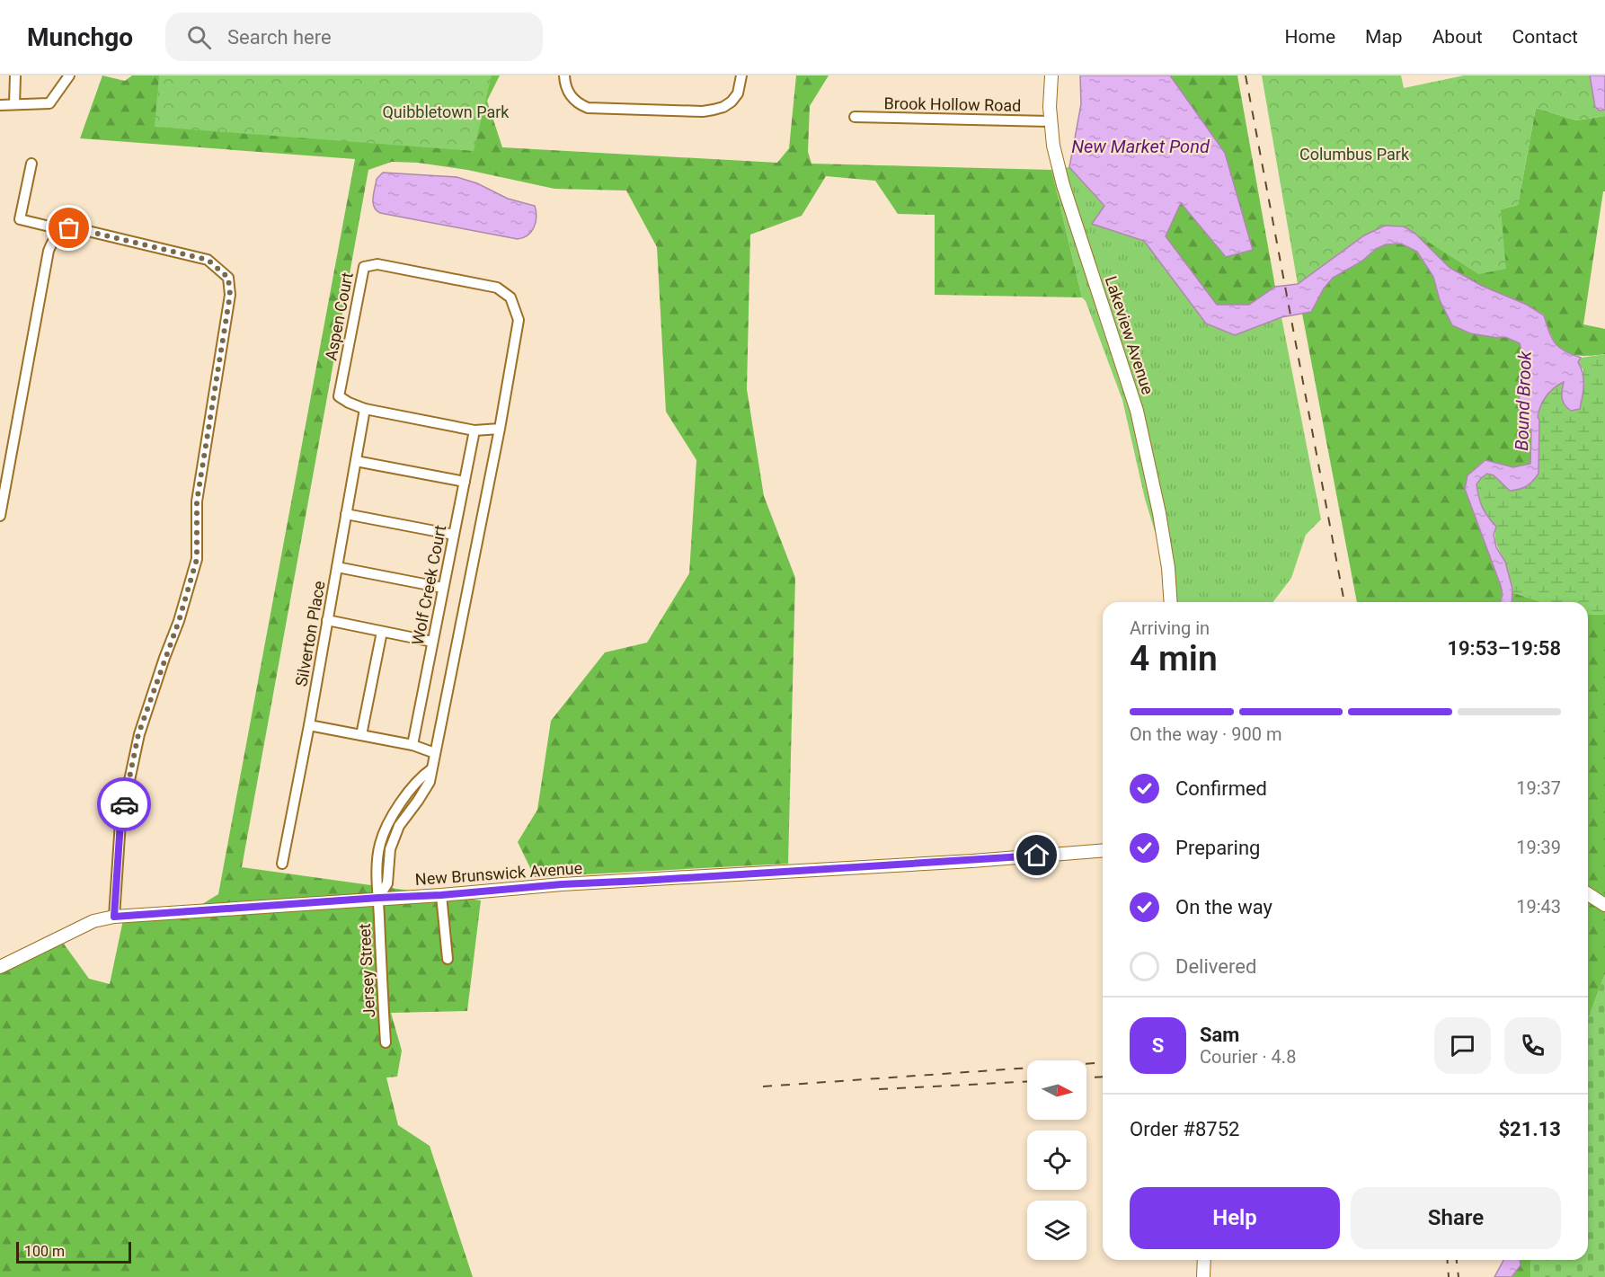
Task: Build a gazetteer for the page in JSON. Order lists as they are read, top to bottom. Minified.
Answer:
{"streets":{"street":["Brook Hollow Road","Aspen Court","Lakeview Avenue","Wolf Creek Court","Silverton Place","New Brunswick Avenue","Jersey Street"]},"crossings":[["Brook Hollow Road","Lakeview Avenue"],["Aspen Court","Wolf Creek Court"],["Aspen Court","Silverton Place"],["Aspen Court","New Brunswick Avenue"],["Aspen Court","Jersey Street"],["New Brunswick Avenue","Jersey Street"]],"water":["New Market Pond","Bound Brook"],"parks":["Quibbletown Park","Columbus Park"],"scale_bar":"100 m","north":"right","page":{"header":"Munchgo","search":"Search here","nav":["Home","Map","About","Contact"],"heading":["4 min","Arriving in","19:53–19:58"],"panel":["Sam","Courier · 4.8","Order #8752","$21.13"],"bar":"On the way · 900 m","list":[["Confirmed","19:37"],["Preparing","19:39"],["On the way","19:43"],"Delivered"],"round":"S","buttons":["Help","Share"],"scale":"100 m"}}
